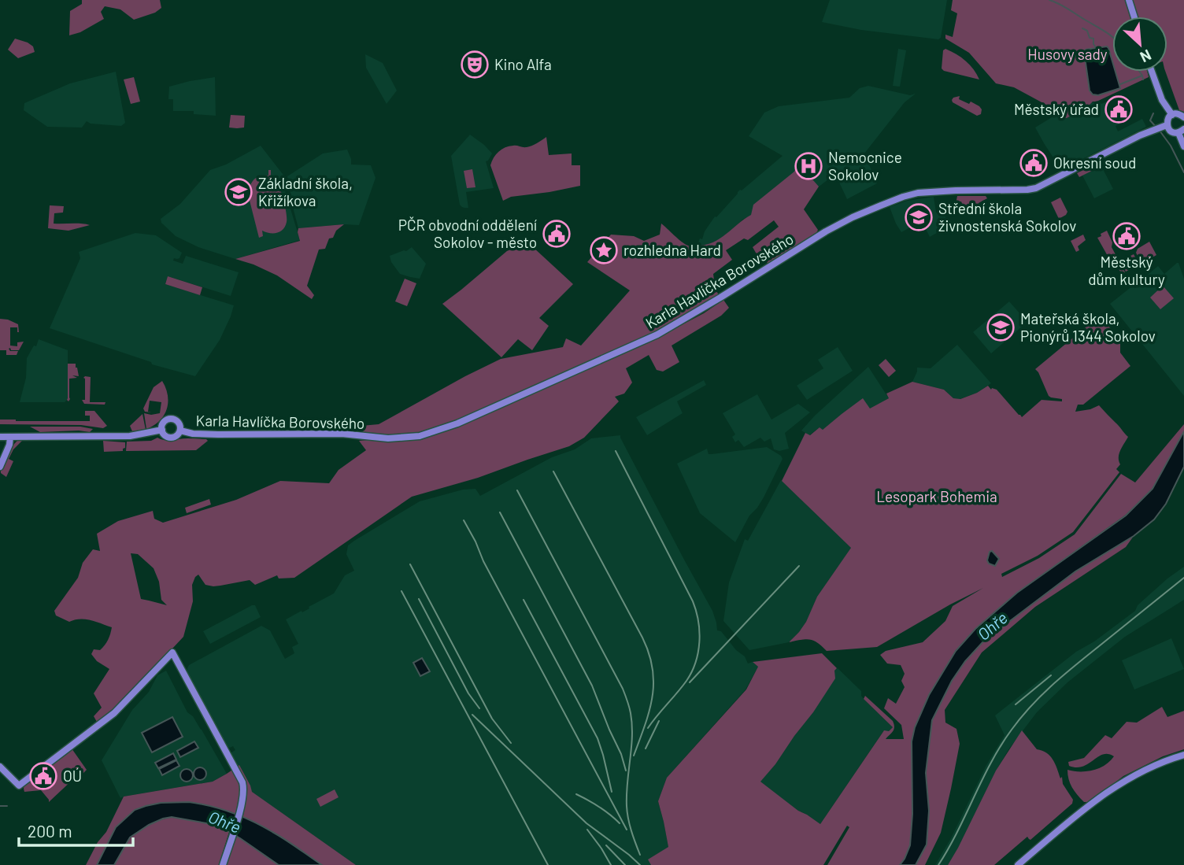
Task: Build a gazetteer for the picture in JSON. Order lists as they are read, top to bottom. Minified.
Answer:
{"streets":{"street":["Karla Havlíčka Borovského"]},"water":["Ohře"],"parks":["Husovy sady","Lesopark Bohemia"],"places":{"theatre":["Kino Alfa"],"public building":["Městský úřad","Okresní soud","PČR obvodní oddělení Sokolov - město","Městský dům kultury","OÚ"],"hospital":["Nemocnice Sokolov"],"school or university":["Základní škola, Křižíkova","Střední škola živnostenská Sokolov","Mateřská škola, Pionýrů 1344 Sokolov"],"place":["rozhledna Hard"]},"scale_bar":"200 m","north":"bottom right"}
